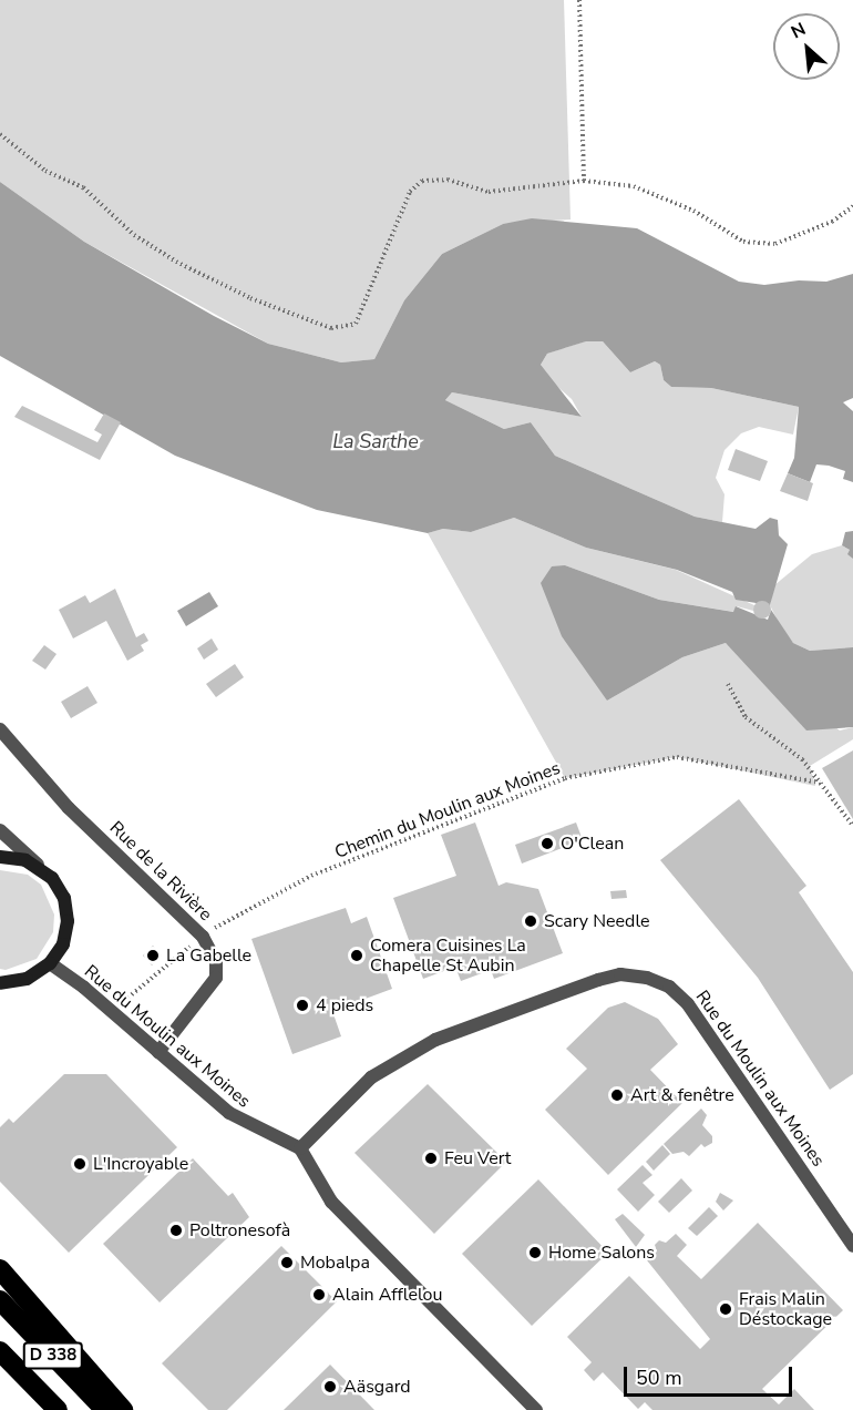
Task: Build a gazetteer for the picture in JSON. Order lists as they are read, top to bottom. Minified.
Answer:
{"streets":{"highway":["D 338"],"street":["Rue de la Rivière","Rue du Moulin aux Moines"],"path":["Chemin du Moulin aux Moines"]},"crossings":[["Chemin du Moulin aux Moines","Rue de la Rivière"],["Chemin du Moulin aux Moines","Rue du Moulin aux Moines"],["Rue de la Rivière","Rue du Moulin aux Moines"]],"water":["La Sarthe"],"places":["O'Clean","Scary Needle","La Gabelle","Comera Cuisines La Chapelle St Aubin","4 pieds","Art & fenêtre","Feu Vert","L'Incroyable","Poltronesofà","Home Salons","Mobalpa","Alain Afflelou","Frais Malin Déstockage","Aäsgard"],"scale_bar":"50 m","north":"top left"}
